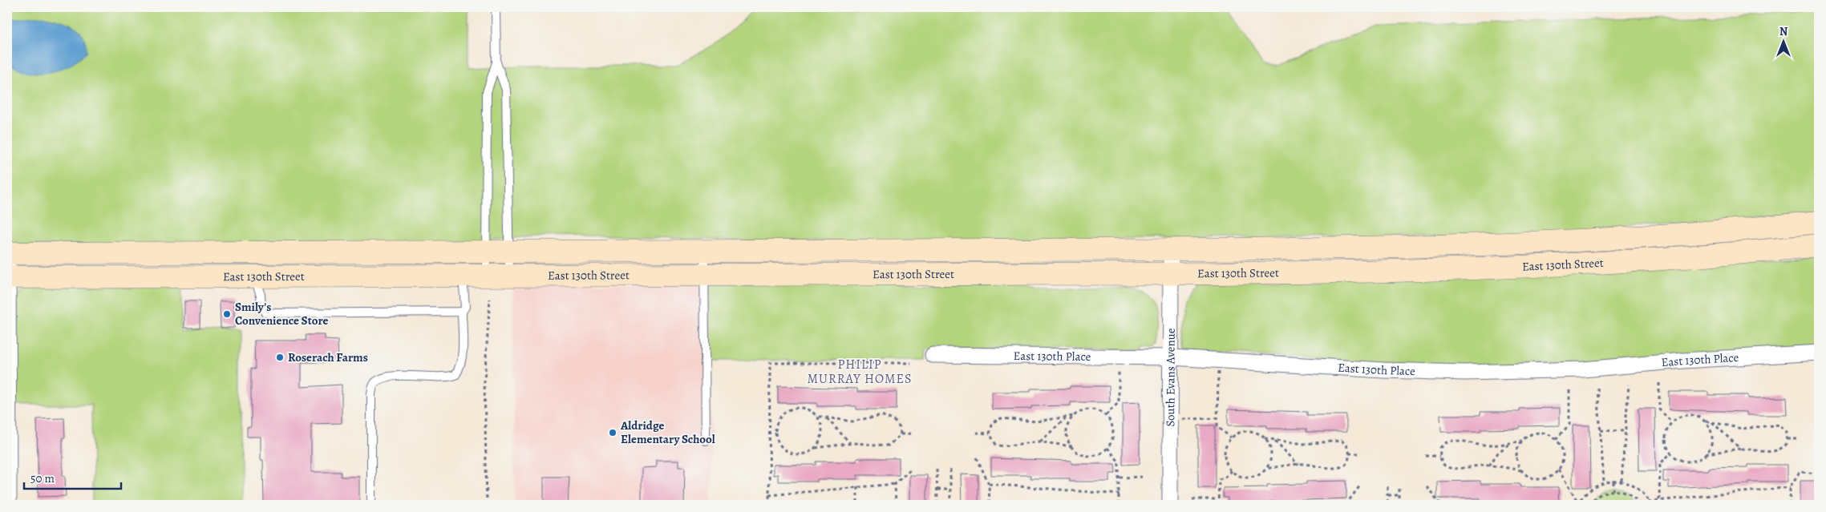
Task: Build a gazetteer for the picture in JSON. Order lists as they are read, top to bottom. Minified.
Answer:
{"streets":{"main road":["East 130th Street"],"street":["East 130th Place","South Evans Avenue"]},"crossings":[["East 130th Street","South Evans Avenue"],["East 130th Place","South Evans Avenue"]],"districts":["PHILIP MURRAY HOMES"],"places":["Smily's Convenience Store","Roserach Farms","Aldridge Elementary School"],"scale_bar":"50 m","north":"top"}
